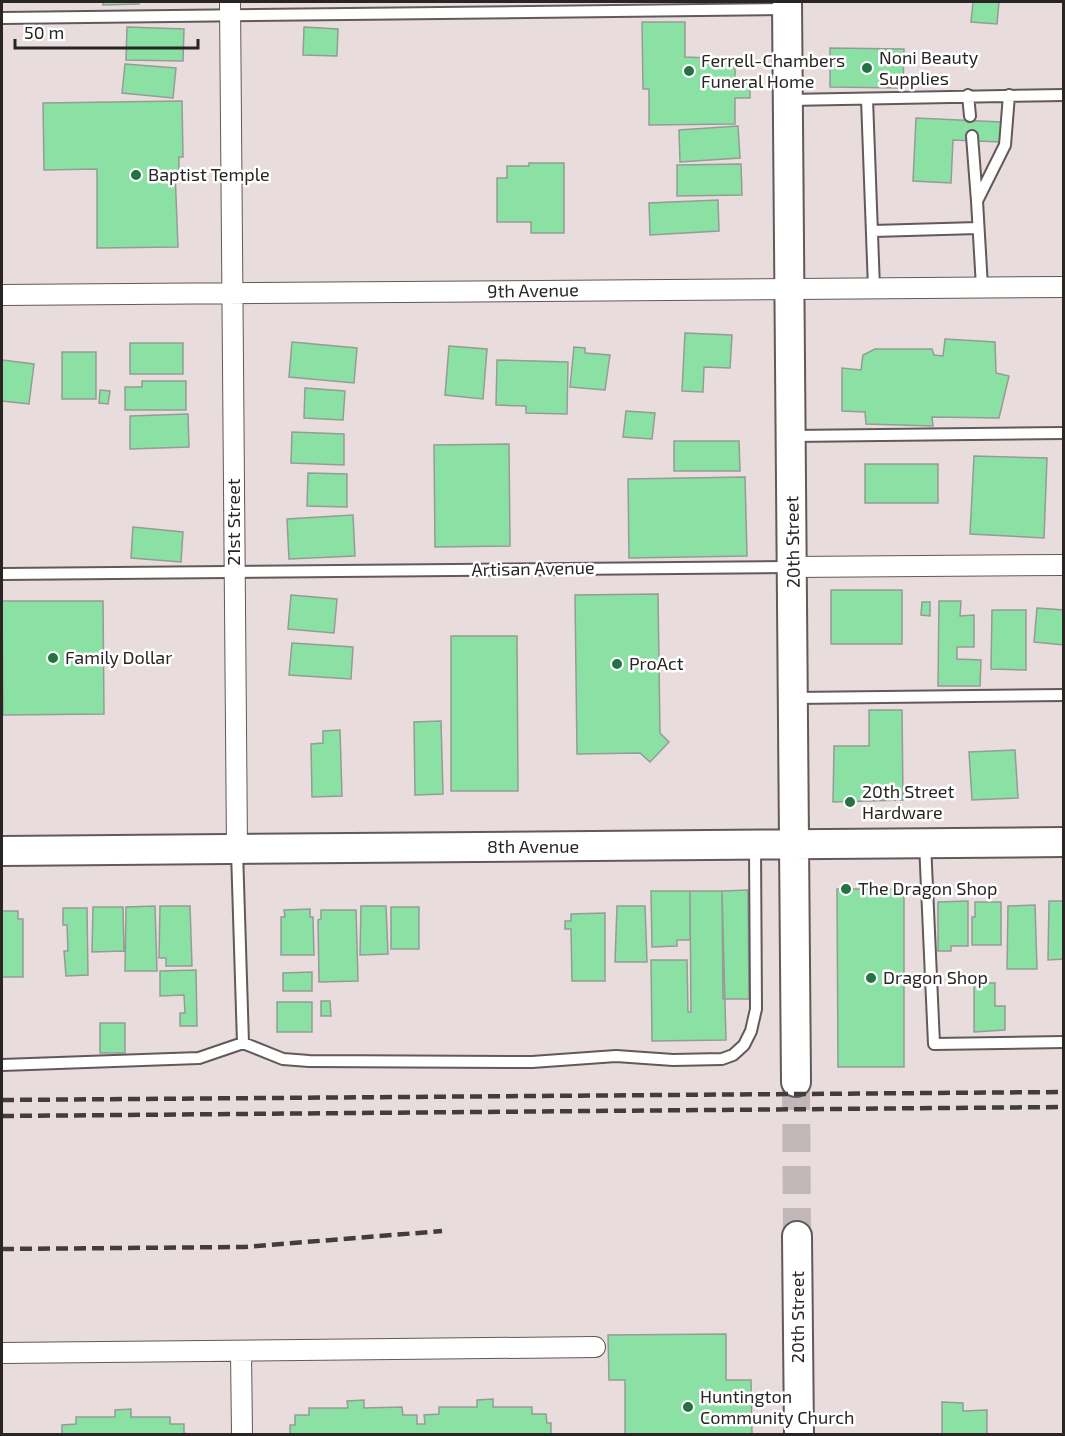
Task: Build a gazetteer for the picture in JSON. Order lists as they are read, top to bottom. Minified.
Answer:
{"streets":{"main road":["20th Street","8th Avenue"],"street":["9th Avenue","21st Street","Artisan Avenue"]},"crossings":[["9th Avenue","21st Street"],["9th Avenue","20th Street"],["21st Street","Artisan Avenue"],["21st Street","8th Avenue"],["20th Street","Artisan Avenue"],["20th Street","8th Avenue"]],"places":["Noni Beauty Supplies","Ferrell-Chambers Funeral Home","Baptist Temple","Family Dollar","ProAct","20th Street Hardware","The Dragon Shop","Dragon Shop","Huntington Community Church"],"scale_bar":"50 m"}
